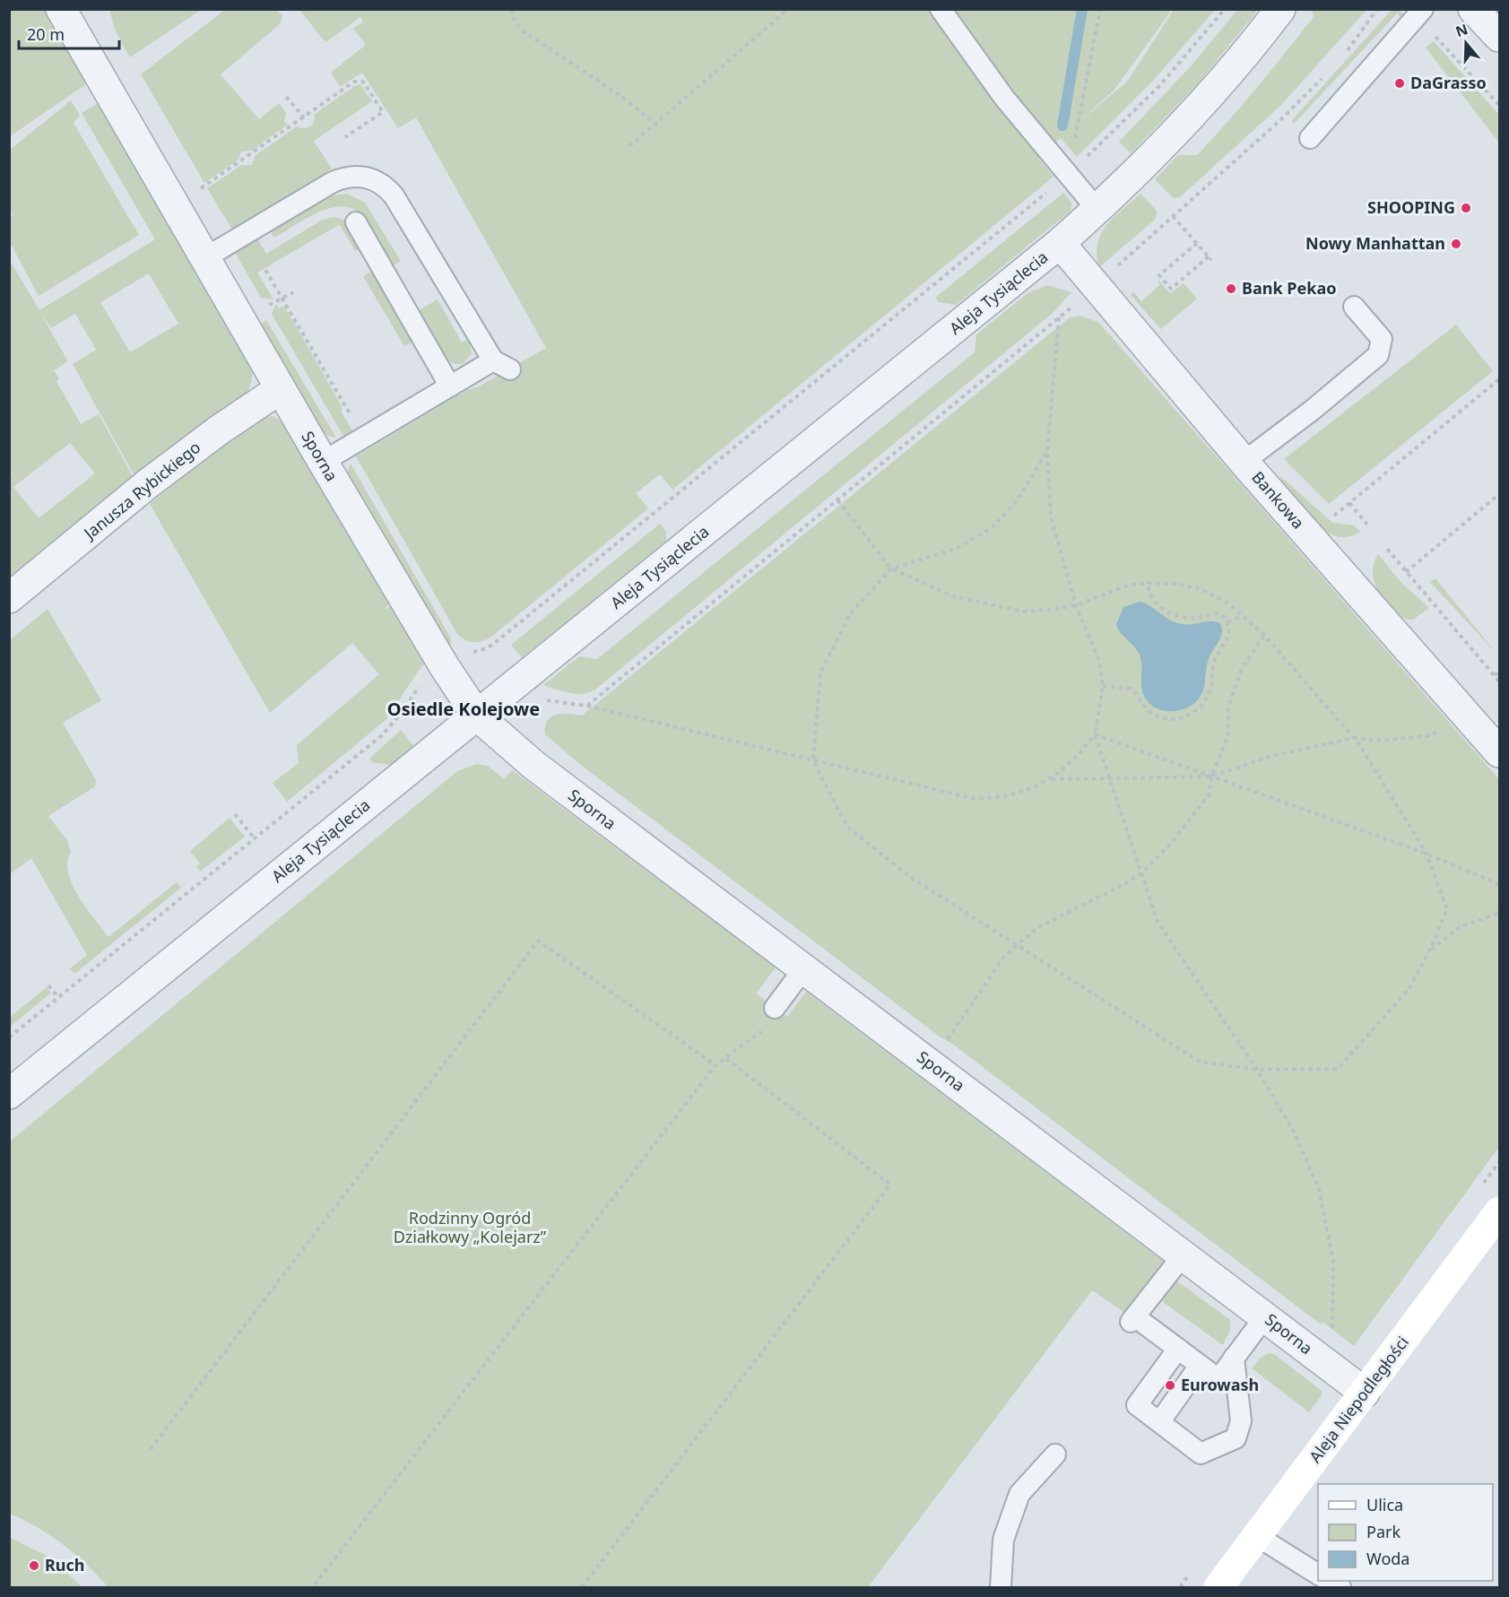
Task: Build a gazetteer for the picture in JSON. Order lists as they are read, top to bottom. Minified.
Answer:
{"streets":{"street":["Aleja Tysiąclecia","Sporna","Janusza Rybickiego","Bankowa","Aleja Niepodległości"]},"crossings":[["Aleja Tysiąclecia","Sporna"],["Aleja Tysiąclecia","Bankowa"],["Sporna","Janusza Rybickiego"],["Sporna","Aleja Niepodległości"]],"districts":["Osiedle Kolejowe"],"parks":["Rodzinny Ogród Działkowy „Kolejarz”"],"places":["DaGrasso","SHOOPING","Nowy Manhattan","Bank Pekao","Eurowash","Ruch"],"legend":["Ulica","Park","Woda"],"scale_bar":"20 m","north":"top"}
